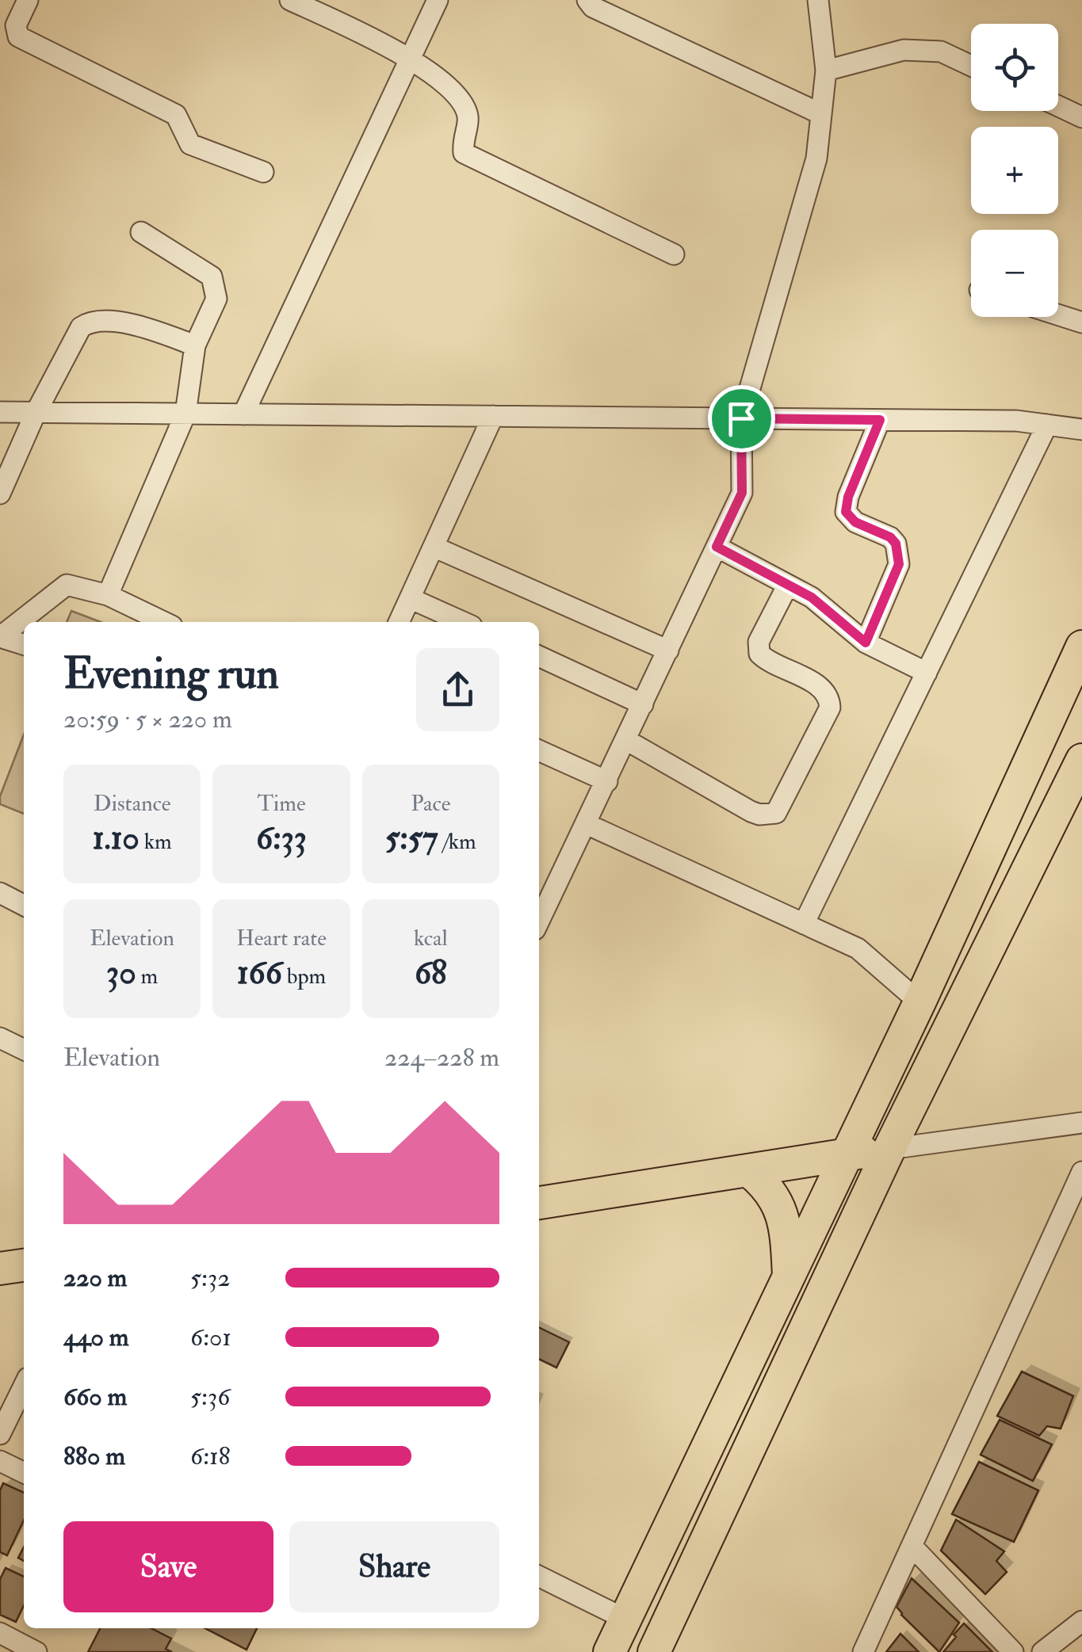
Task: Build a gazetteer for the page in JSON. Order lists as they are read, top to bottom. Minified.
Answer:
{"page":{"map_buttons":["+","−"],"heading":["Evening run","20:59 · 5 × 220 m"],"stats":[["Distance","1.10 km"],["Time","6:33"],["Pace","5:57 /km"],["Elevation","30 m"],["Heart rate","166 bpm"],["kcal","68"]],"chart":["Elevation","224–228 m"],"list":[{"name":"220 m","note":"5:32"},{"name":"440 m","note":"6:01"},{"name":"660 m","note":"5:36"},{"name":"880 m","note":"6:18"}],"buttons":["Save","Share"]}}
